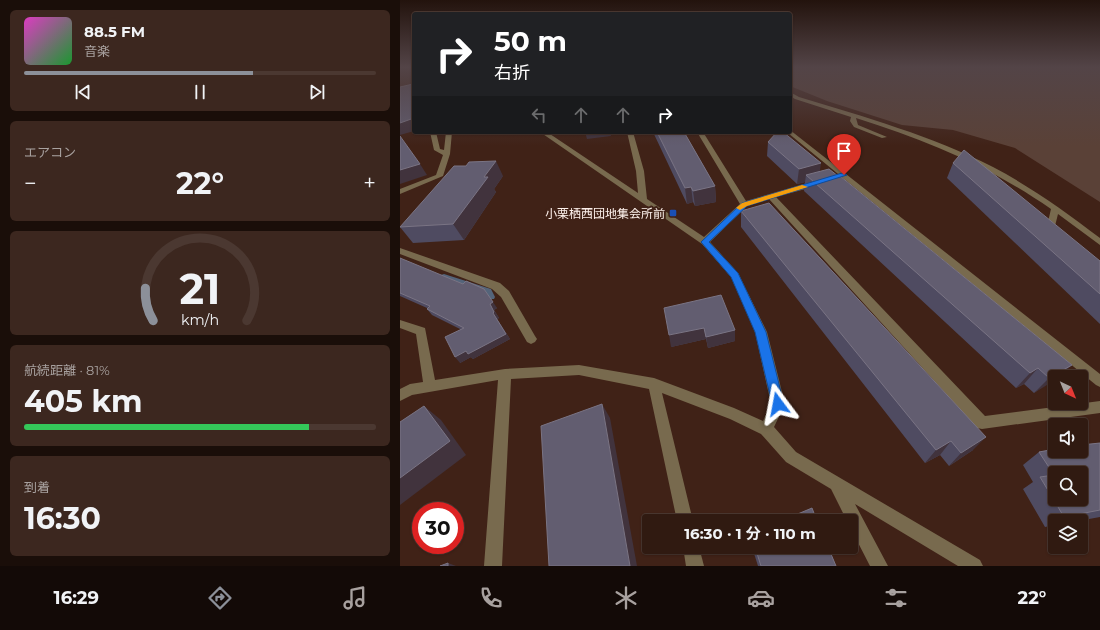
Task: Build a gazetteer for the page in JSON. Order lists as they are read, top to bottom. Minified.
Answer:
{"places":{"transit":["小栗栖西団地集会所前"]},"north":"bottom right","page":{"turn":["50 m","右折"],"song":["88.5 FM","音楽"],"tile":["エアコン",["航続距離 · 81%","405 km"],["到着","16:30"]],"heat":["−","22°","+"],"limit":"30","trip":"16:30 · 1 分 · 110 m","tabs":["16:29","22°"],"gauge":["21","km/h"]}}
